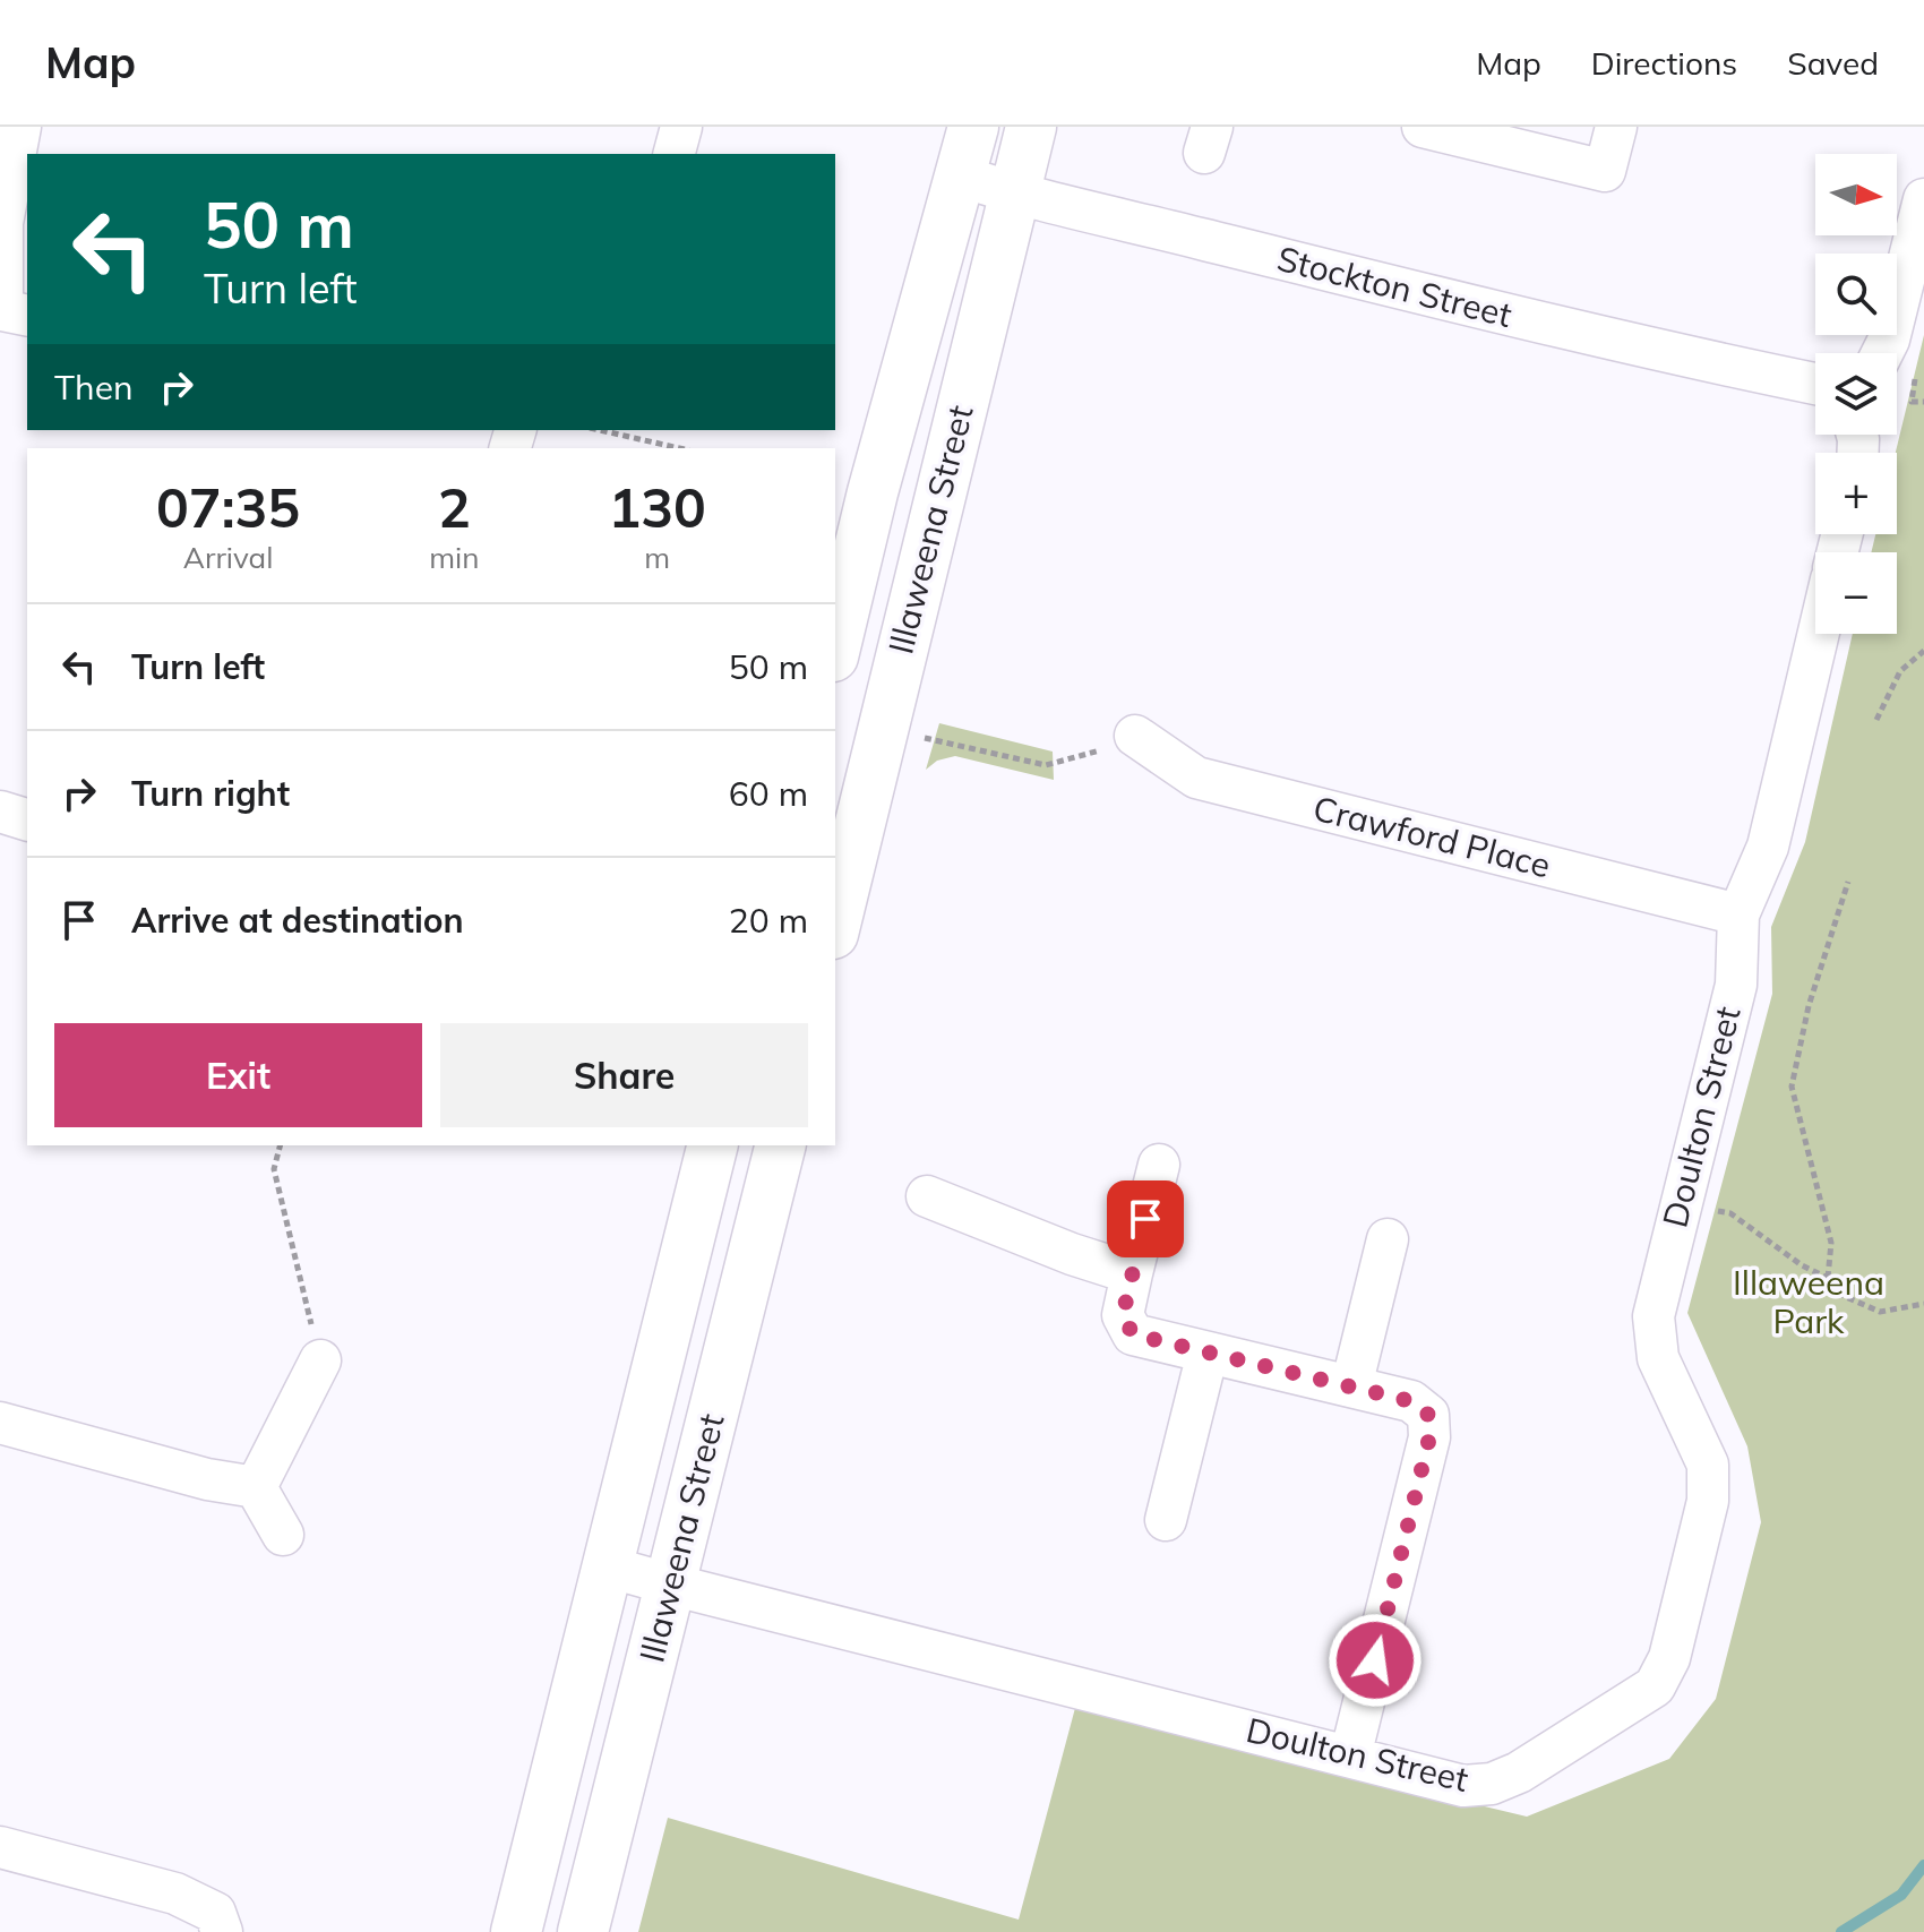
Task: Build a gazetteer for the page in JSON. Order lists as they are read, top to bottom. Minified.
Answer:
{"streets":{"main road":["Illaweena Street"],"street":["Stockton Street","Crawford Place","Doulton Street"]},"crossings":[["Stockton Street","Illaweena Street"],["Illaweena Street","Doulton Street"],["Crawford Place","Doulton Street"]],"parks":["Illaweena Park"],"north":"right","page":{"header":"Map","nav":["Map","Directions","Saved"],"map_buttons":["+","−"],"turn":["50 m","Turn left"],"then":"Then","eta":["07:35","Arrival","2","min","130","m"],"list":[{"name":"Turn left","value":"50 m"},{"name":"Turn right","value":"60 m"},{"name":"Arrive at destination","value":"20 m"}],"buttons":["Exit","Share"]}}
